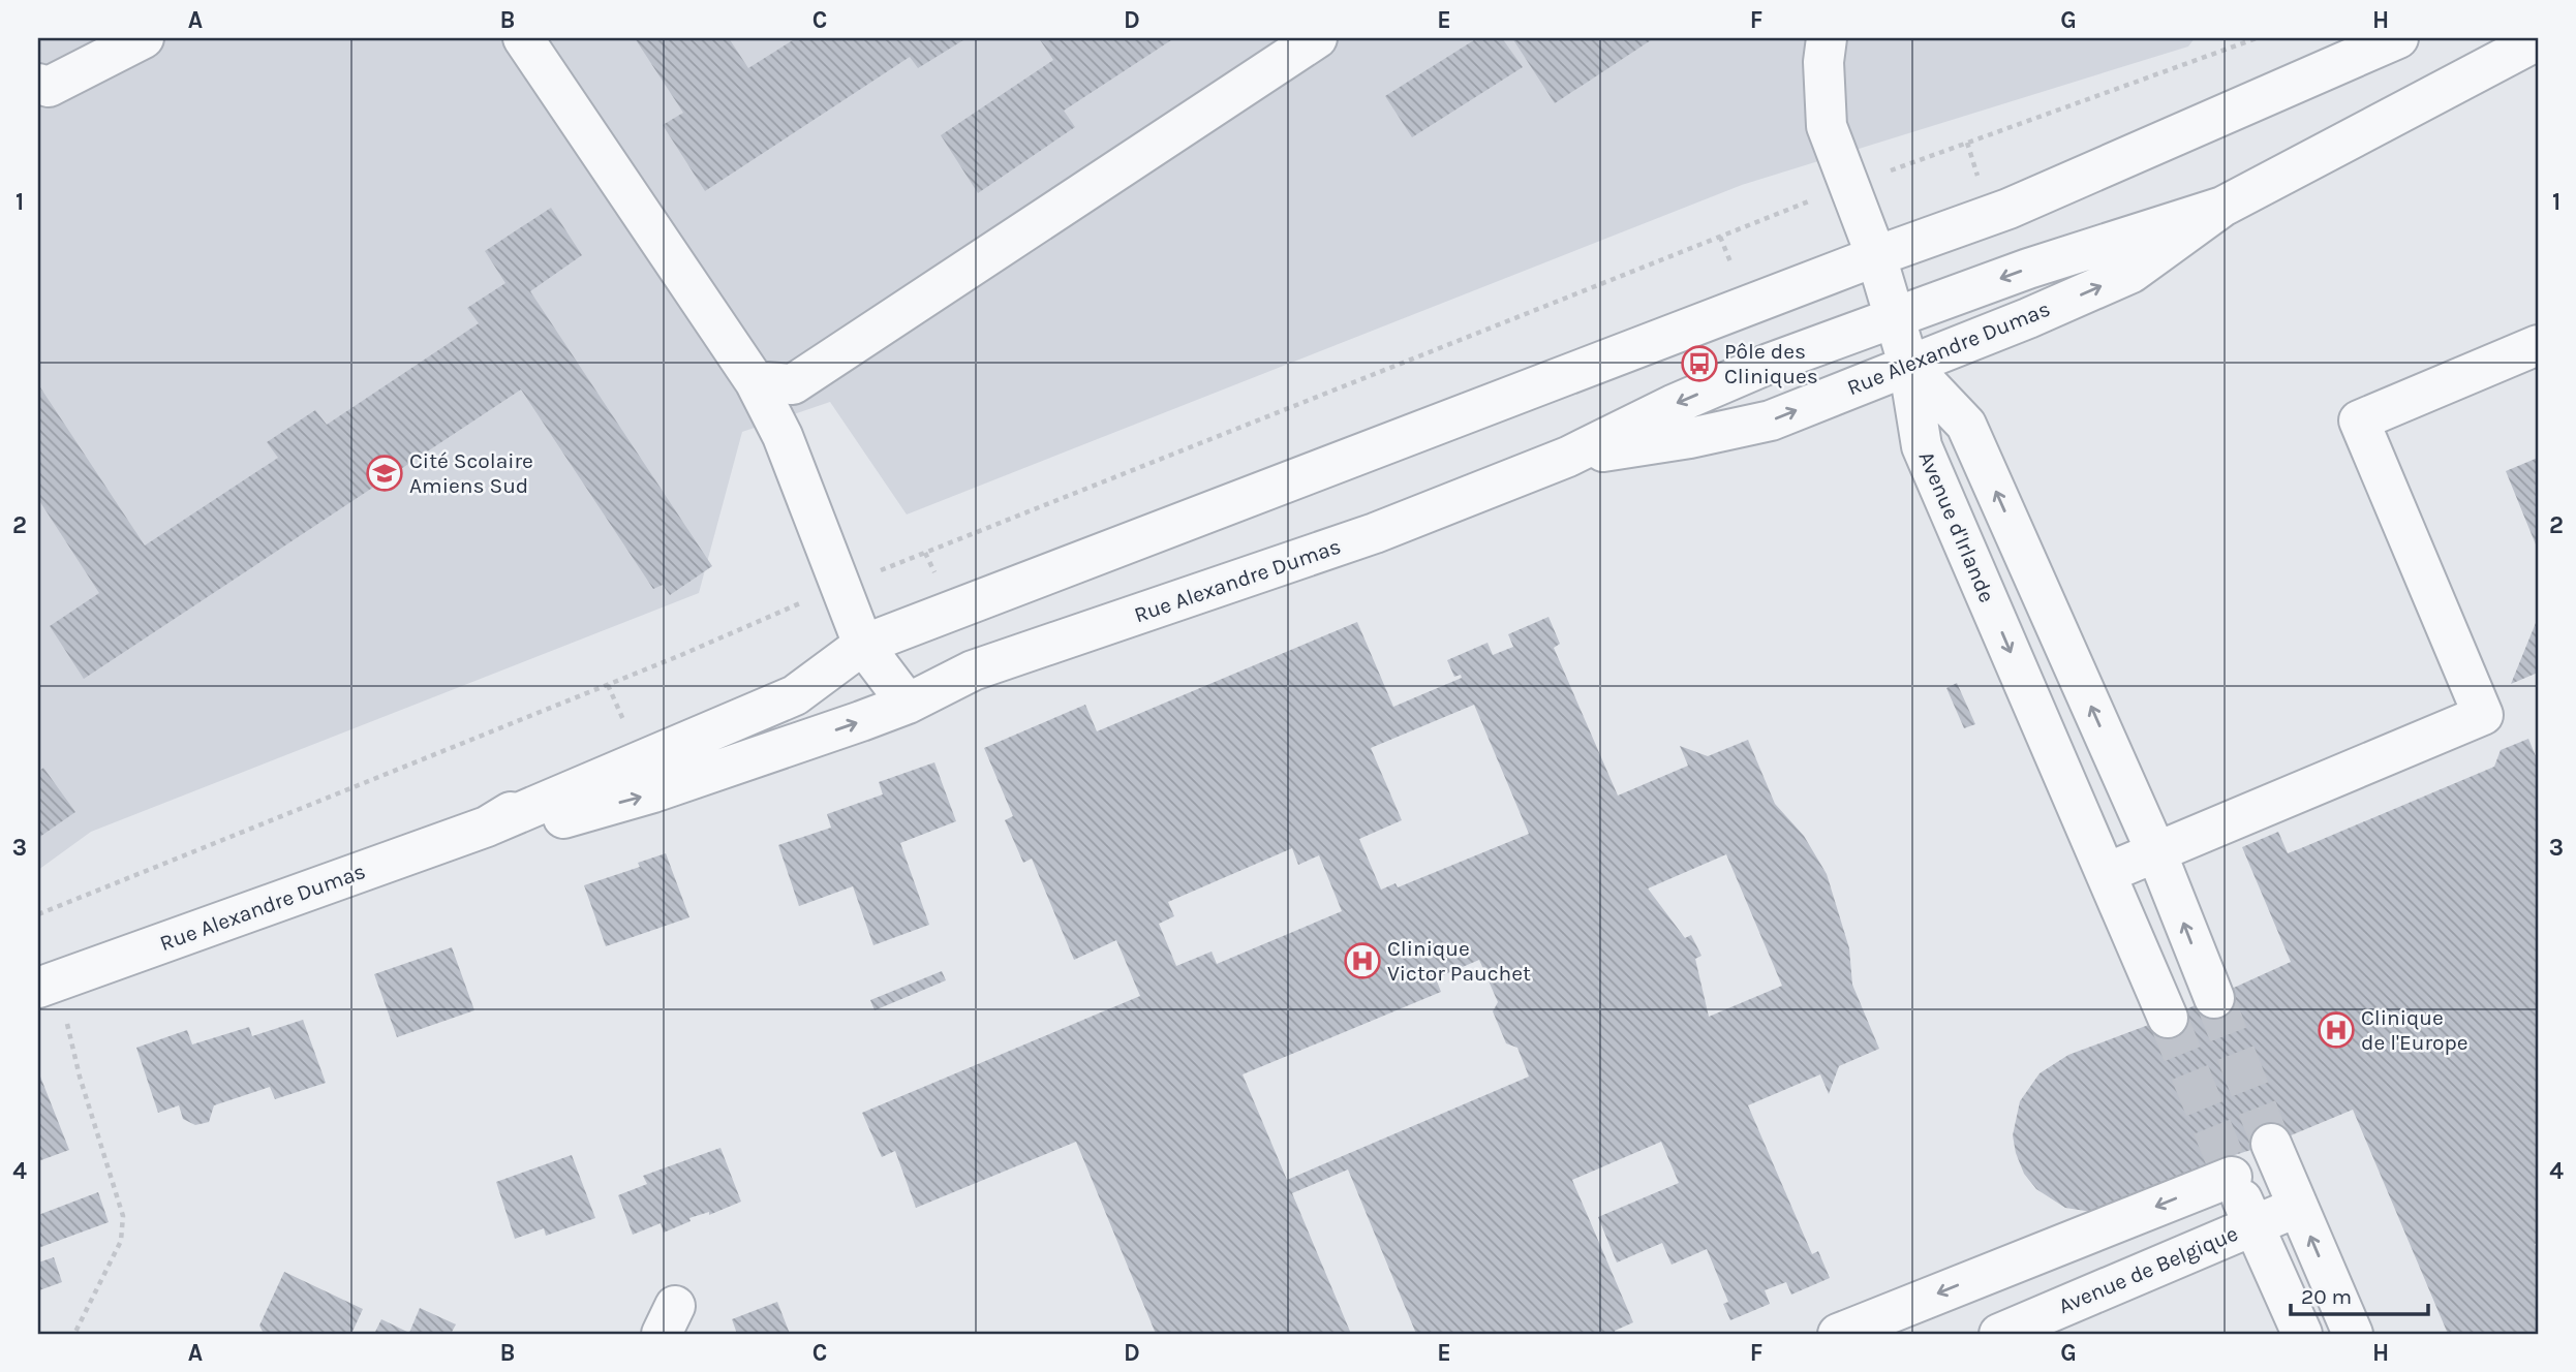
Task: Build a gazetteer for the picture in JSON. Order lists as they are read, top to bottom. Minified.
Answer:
{"streets":{"street":["Rue Alexandre Dumas","Avenue d'Irlande","Avenue de Belgique"]},"crossings":[["Rue Alexandre Dumas","Avenue d'Irlande"]],"places":{"bus stop":["Pôle des Cliniques"],"school or university":["Cité Scolaire Amiens Sud"],"hospital":["Clinique Victor Pauchet","Clinique de l'Europe"]},"scale_bar":"20 m","grid":{"columns":["A","B","C","D","E","F","G","H"],"rows":["1","2","3","4"]}}
